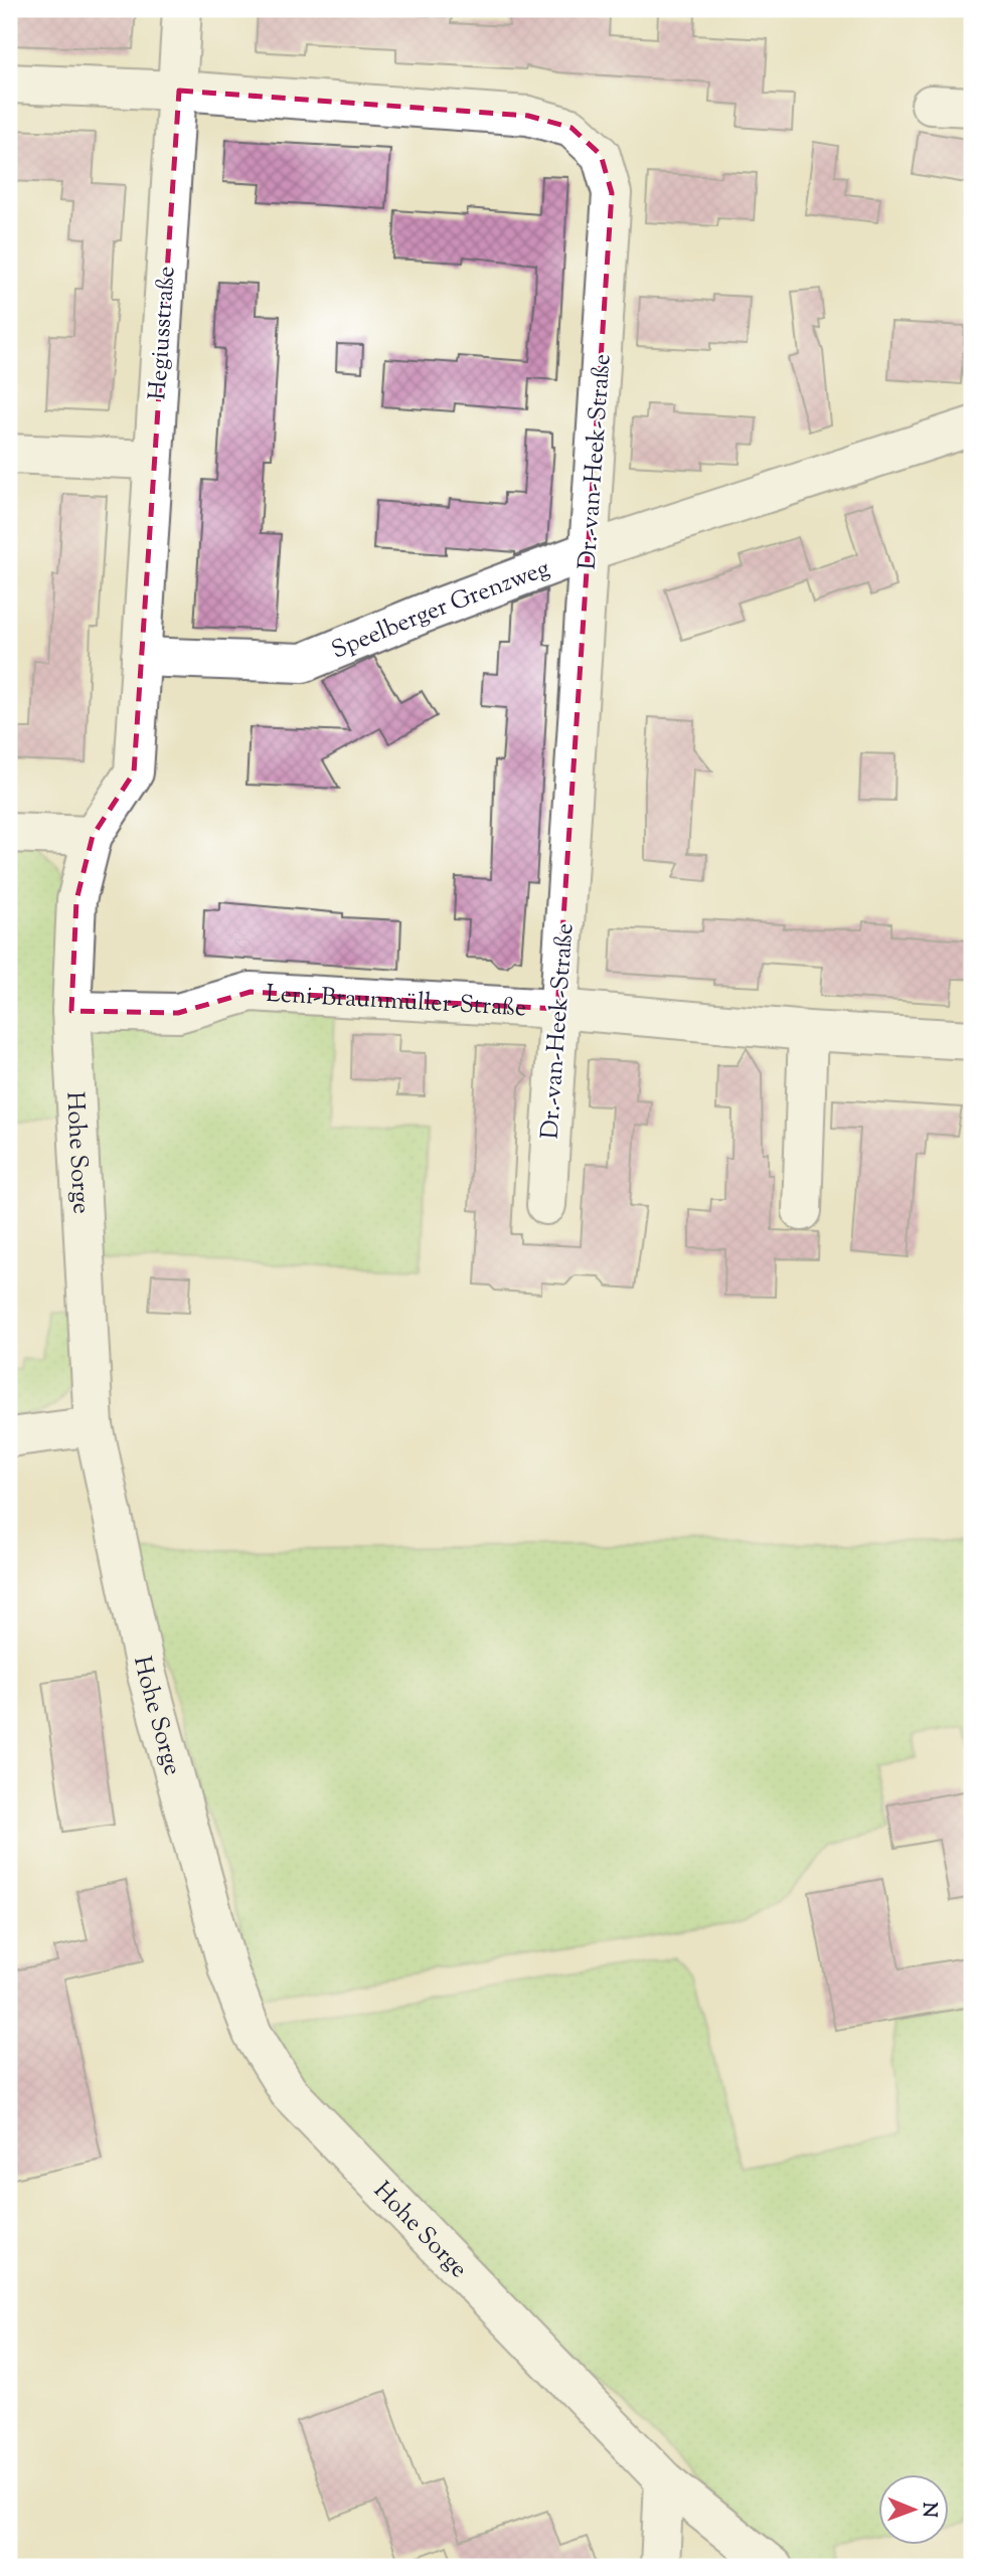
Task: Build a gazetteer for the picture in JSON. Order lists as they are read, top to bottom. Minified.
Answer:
{"streets":{"street":["Hegiusstraße","Dr.-van-Heek-Straße","Speelberger Grenzweg","Leni-Braunmüller-Straße","Hohe Sorge"]},"crossings":[["Hegiusstraße","Dr.-van-Heek-Straße"],["Hegiusstraße","Speelberger Grenzweg"],["Hegiusstraße","Hohe Sorge"],["Dr.-van-Heek-Straße","Speelberger Grenzweg"],["Dr.-van-Heek-Straße","Leni-Braunmüller-Straße"],["Speelberger Grenzweg","Hohe Sorge"],["Leni-Braunmüller-Straße","Hohe Sorge"]],"north":"right"}
